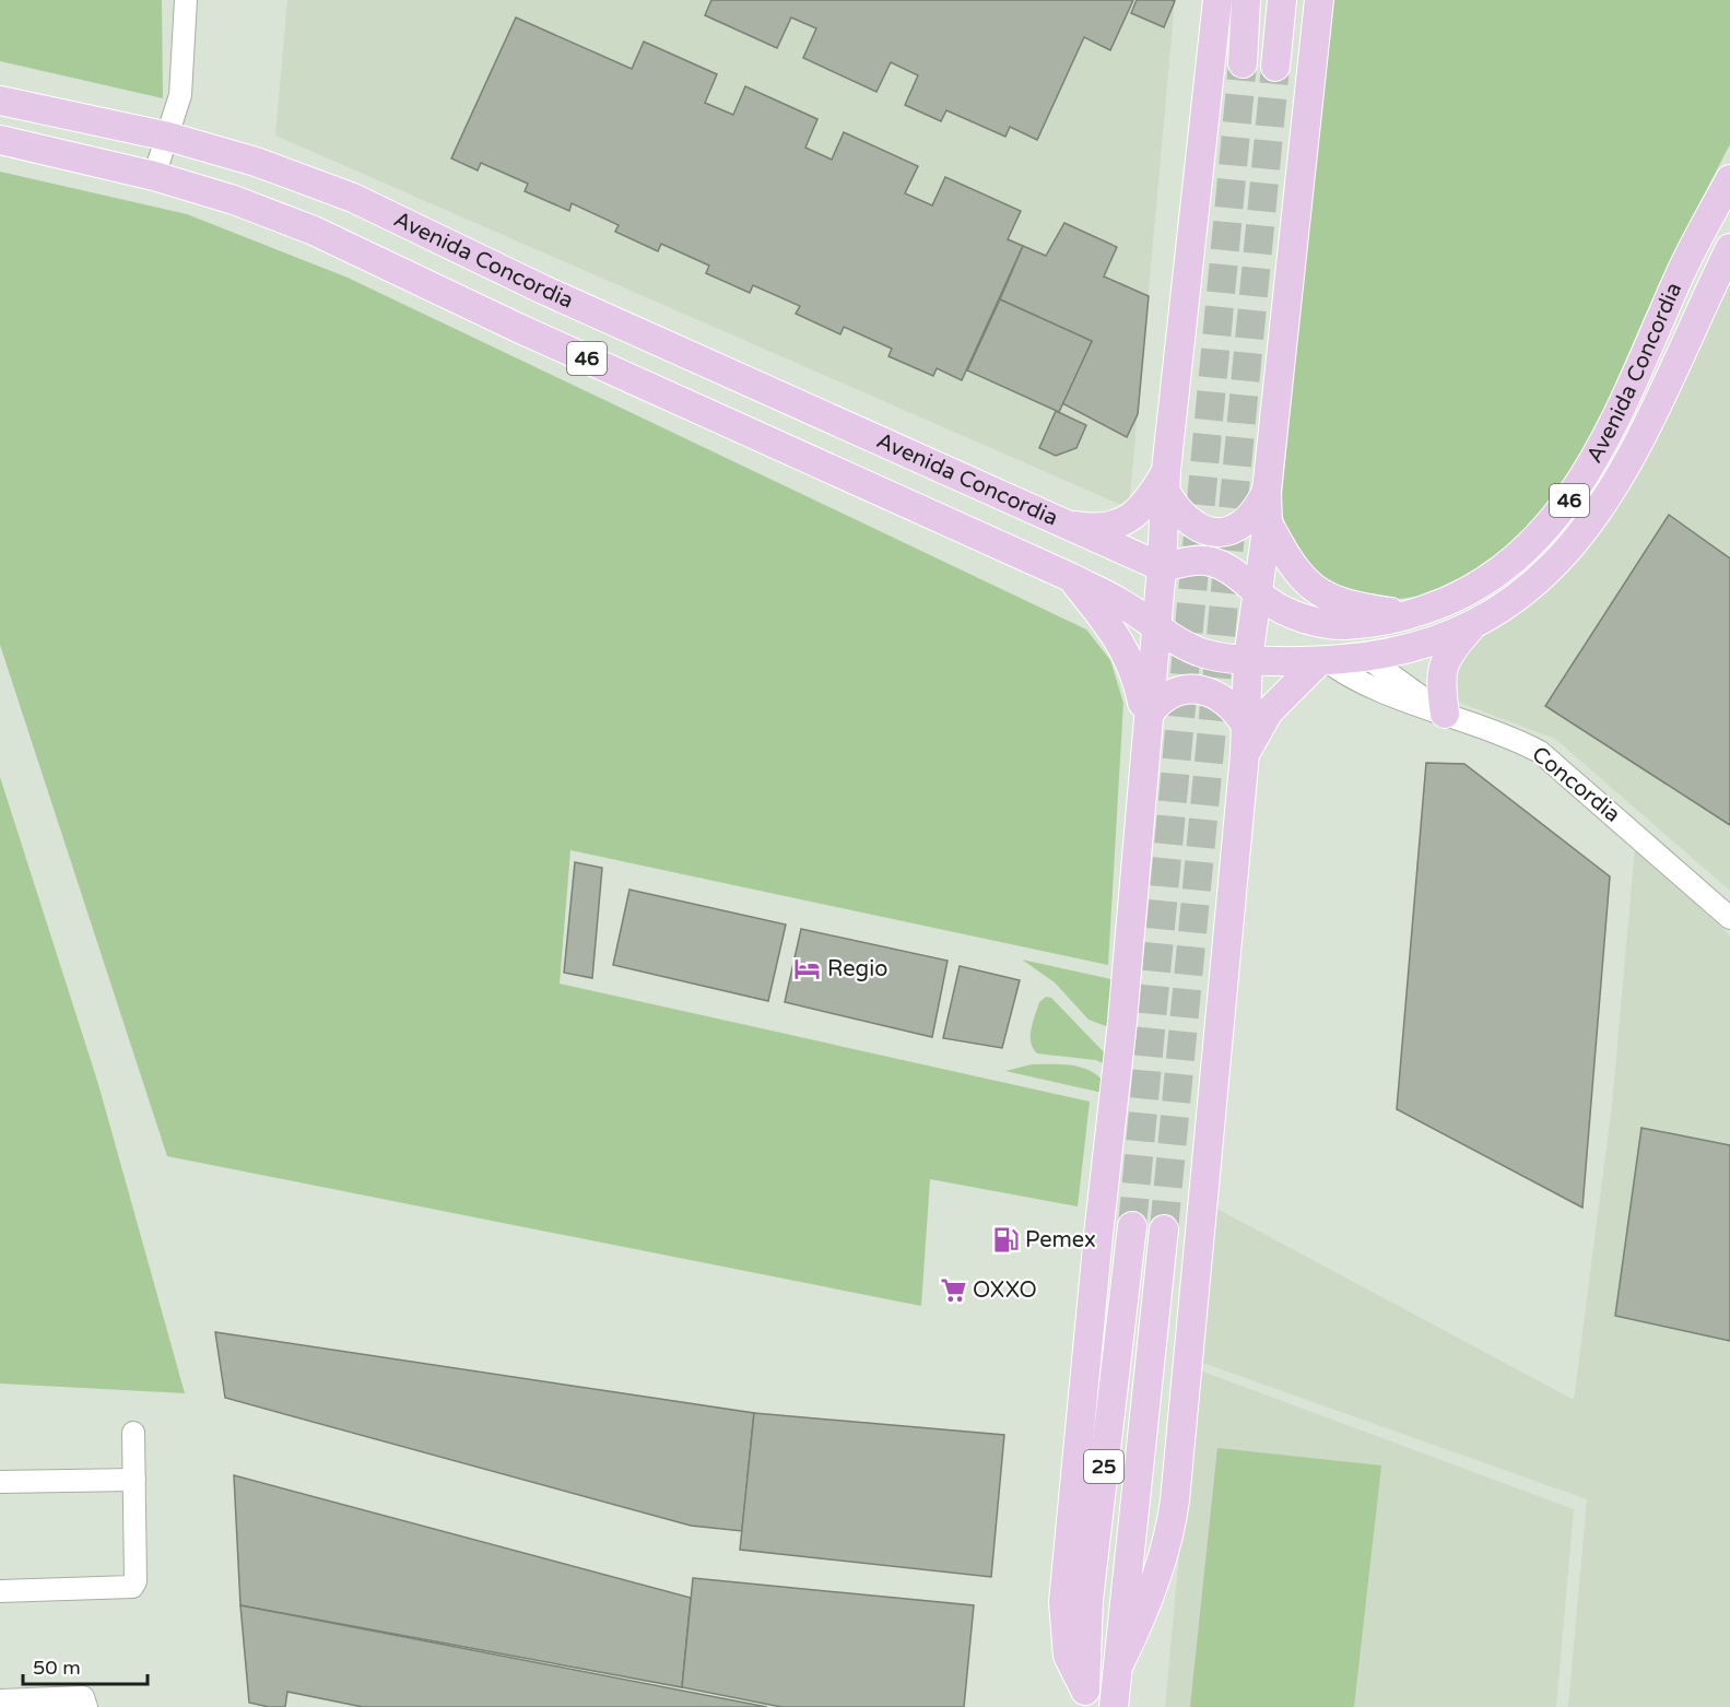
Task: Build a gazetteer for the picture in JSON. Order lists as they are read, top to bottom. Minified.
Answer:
{"streets":{"main road":["Avenida Concordia","46","25"],"street":["Concordia"]},"crossings":[["Avenida Concordia","Concordia"]],"places":{"hotel":["Regio"],"fuel station":["Pemex"],"supermarket":["OXXO"]},"scale_bar":"50 m"}
